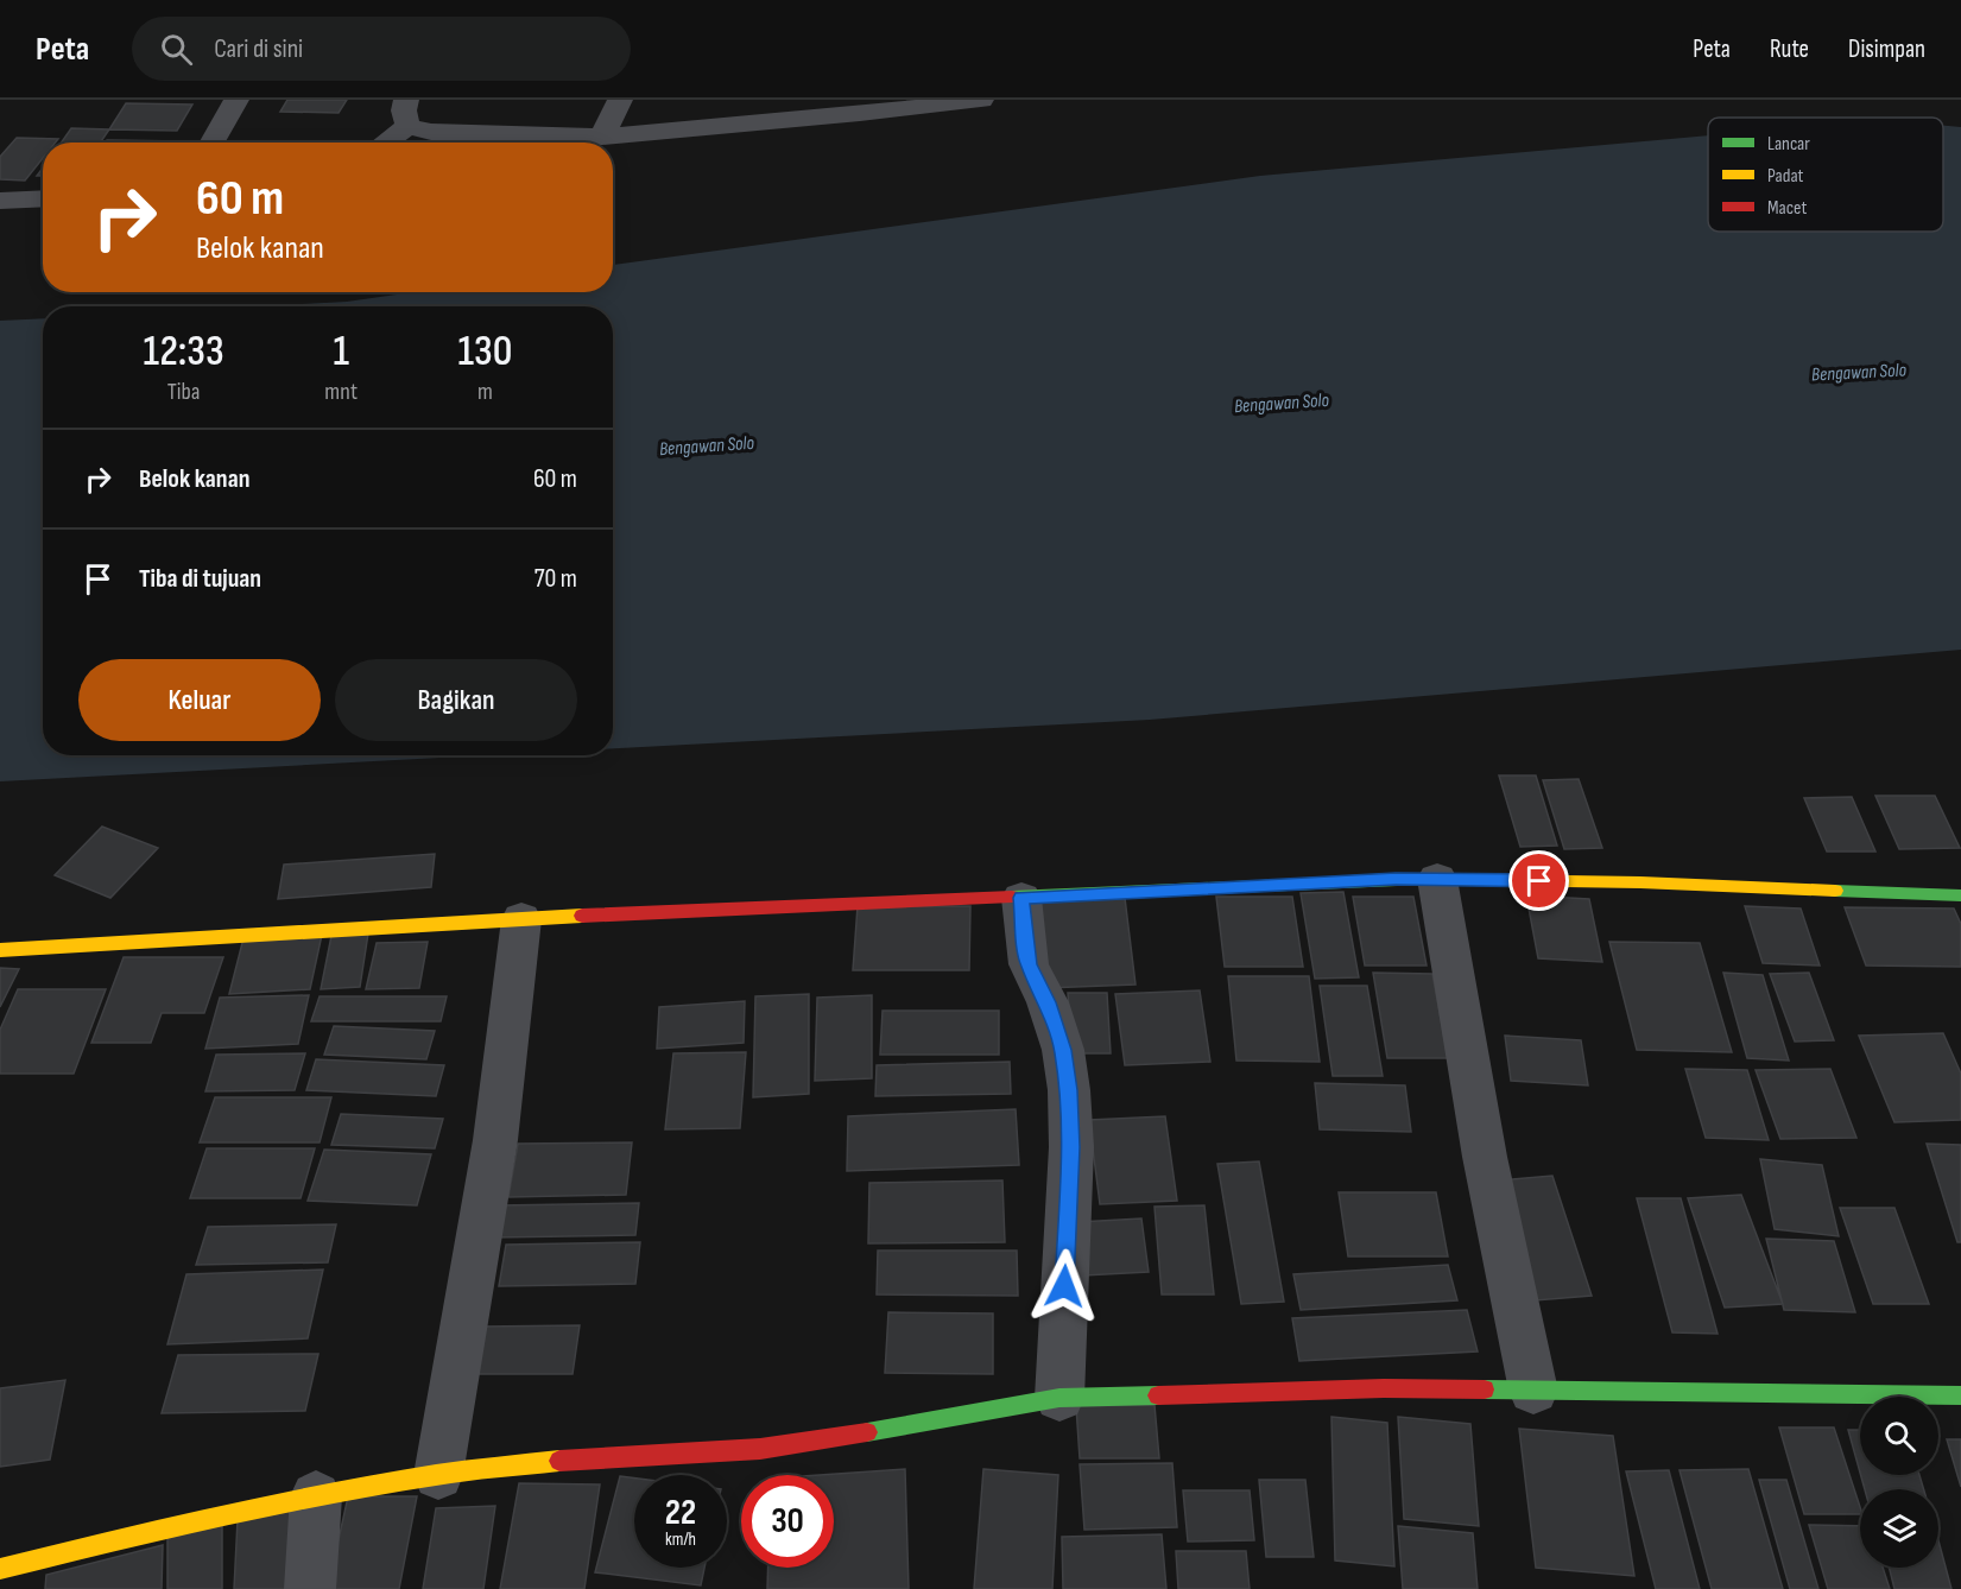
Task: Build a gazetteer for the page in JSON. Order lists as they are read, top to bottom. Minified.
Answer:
{"water":["Bengawan Solo"],"legend":["Lancar","Padat","Macet"],"page":{"header":"Peta","search":"Cari di sini","nav":["Peta","Rute","Disimpan"],"turn":["60 m","Belok kanan"],"eta":["12:33","Tiba","1","mnt","130","m"],"list":[{"name":"Belok kanan","value":"60 m"},{"name":"Tiba di tujuan","value":"70 m"}],"buttons":["Keluar","Bagikan"],"speed":"22 km/h","limit":"30"}}
